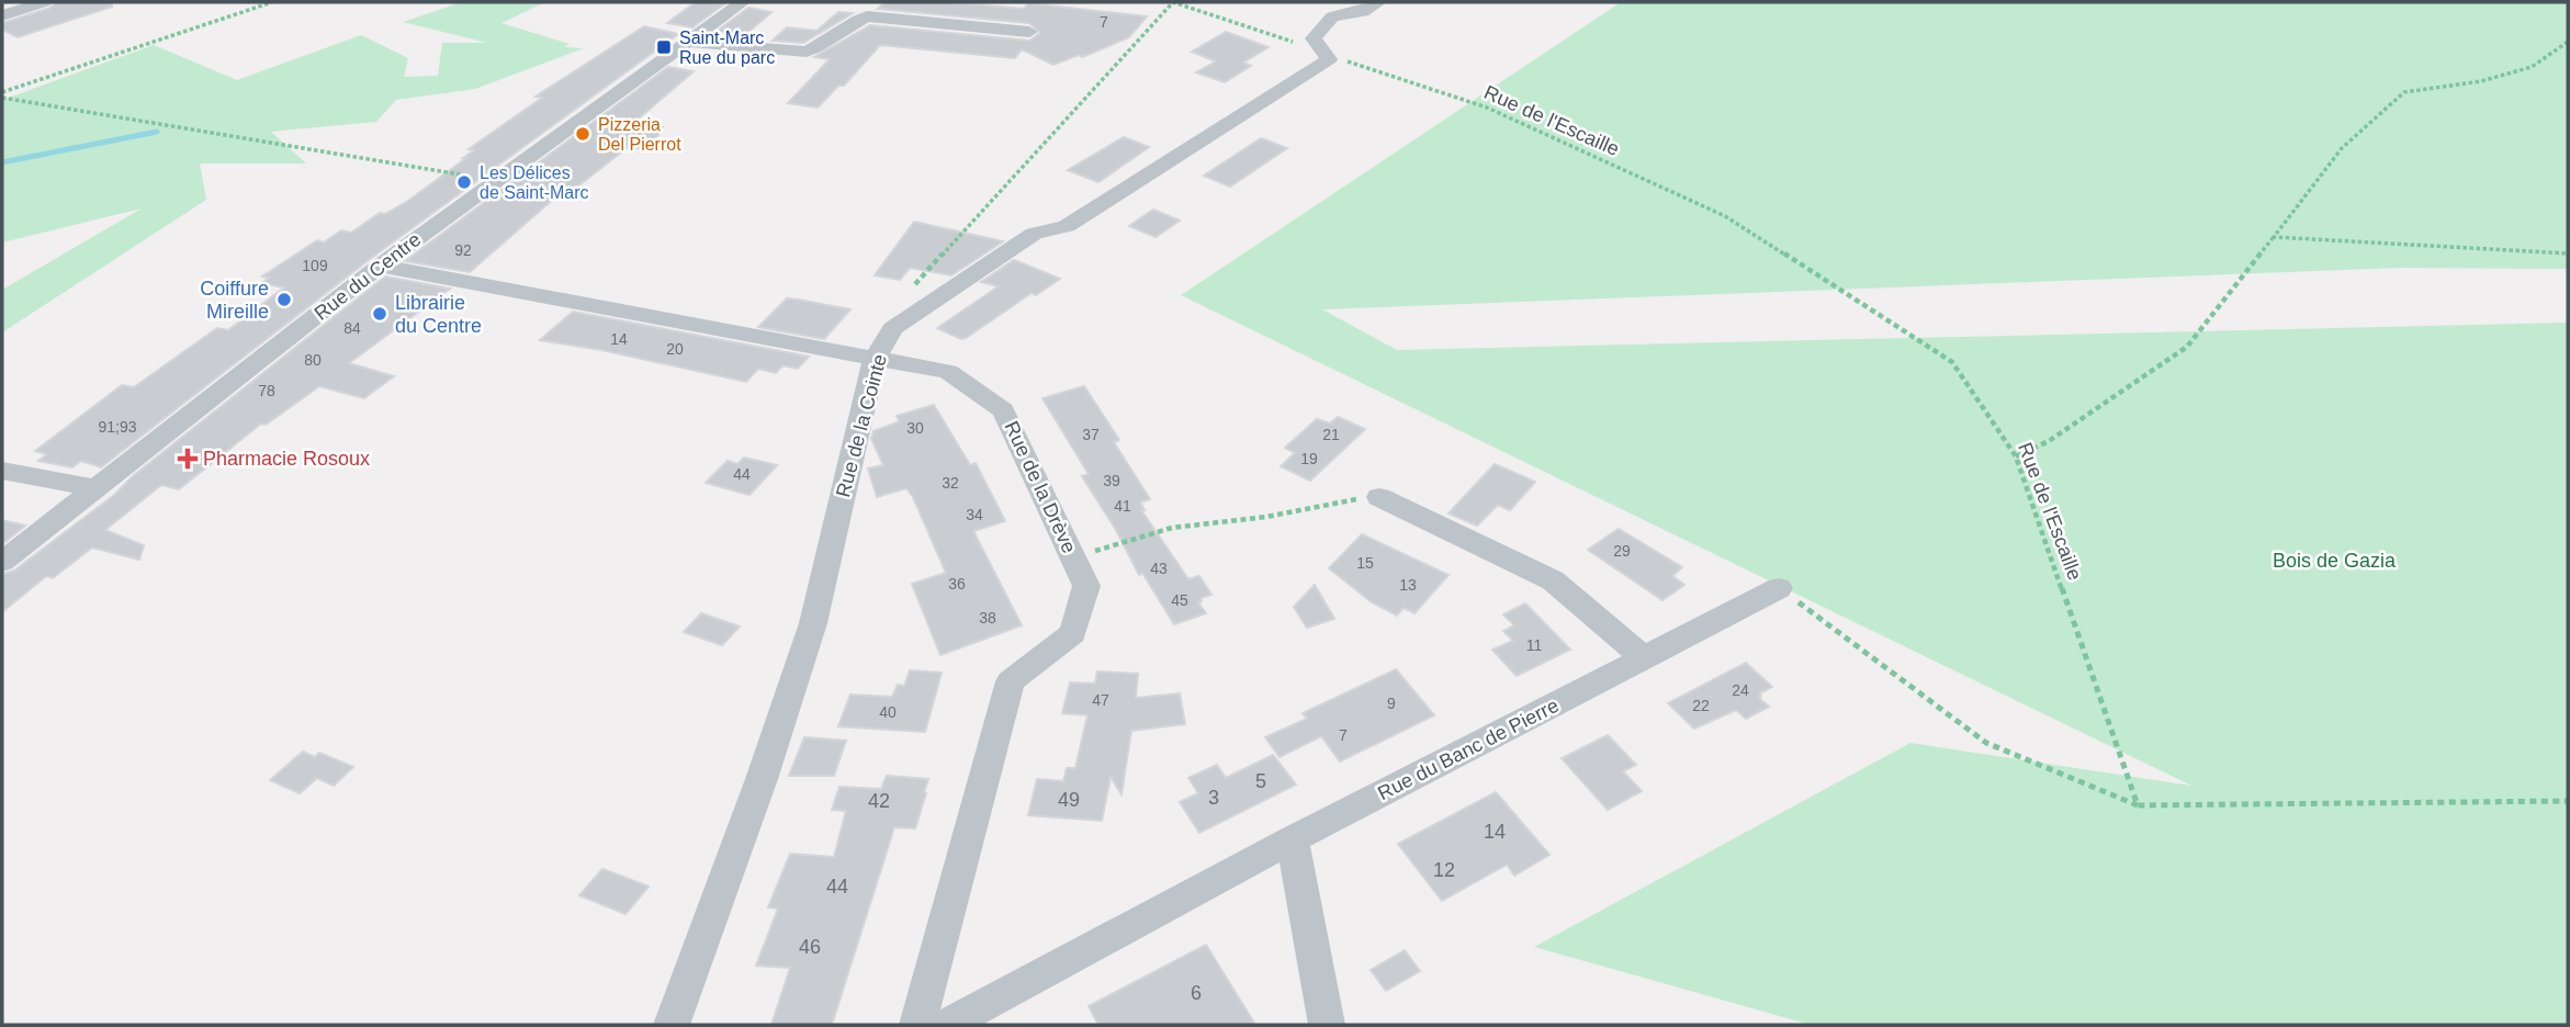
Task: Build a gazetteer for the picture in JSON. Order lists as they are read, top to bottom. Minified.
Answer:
{"streets":{"street":["Rue du Centre","Rue de la Cointe","Rue de la Drève","Rue du Banc de Pierre"],"path":["Rue de l'Escaille"]},"crossings":[["Rue de l'Escaille","Rue de la Cointe"],["Rue du Centre","Rue de la Drève"],["Rue de la Cointe","Rue de la Drève"]],"parks":["Bois de Gazia"],"places":{"transit":["Saint-Marc Rue du parc"],"other":["Pizzeria Del Pierrot","Les Délices de Saint-Marc","Coiffure Mireille","Librairie du Centre"],"health":["Pharmacie Rosoux"]},"house_numbers":["7","92","109","84","14","20","80","78","91;93","30","37","21","19","44","39","32","41","34","29","15","43","36","13","45","38","11","24","47","9","22","40","7","5","3","49","42","14","12","44","46","6"]}
